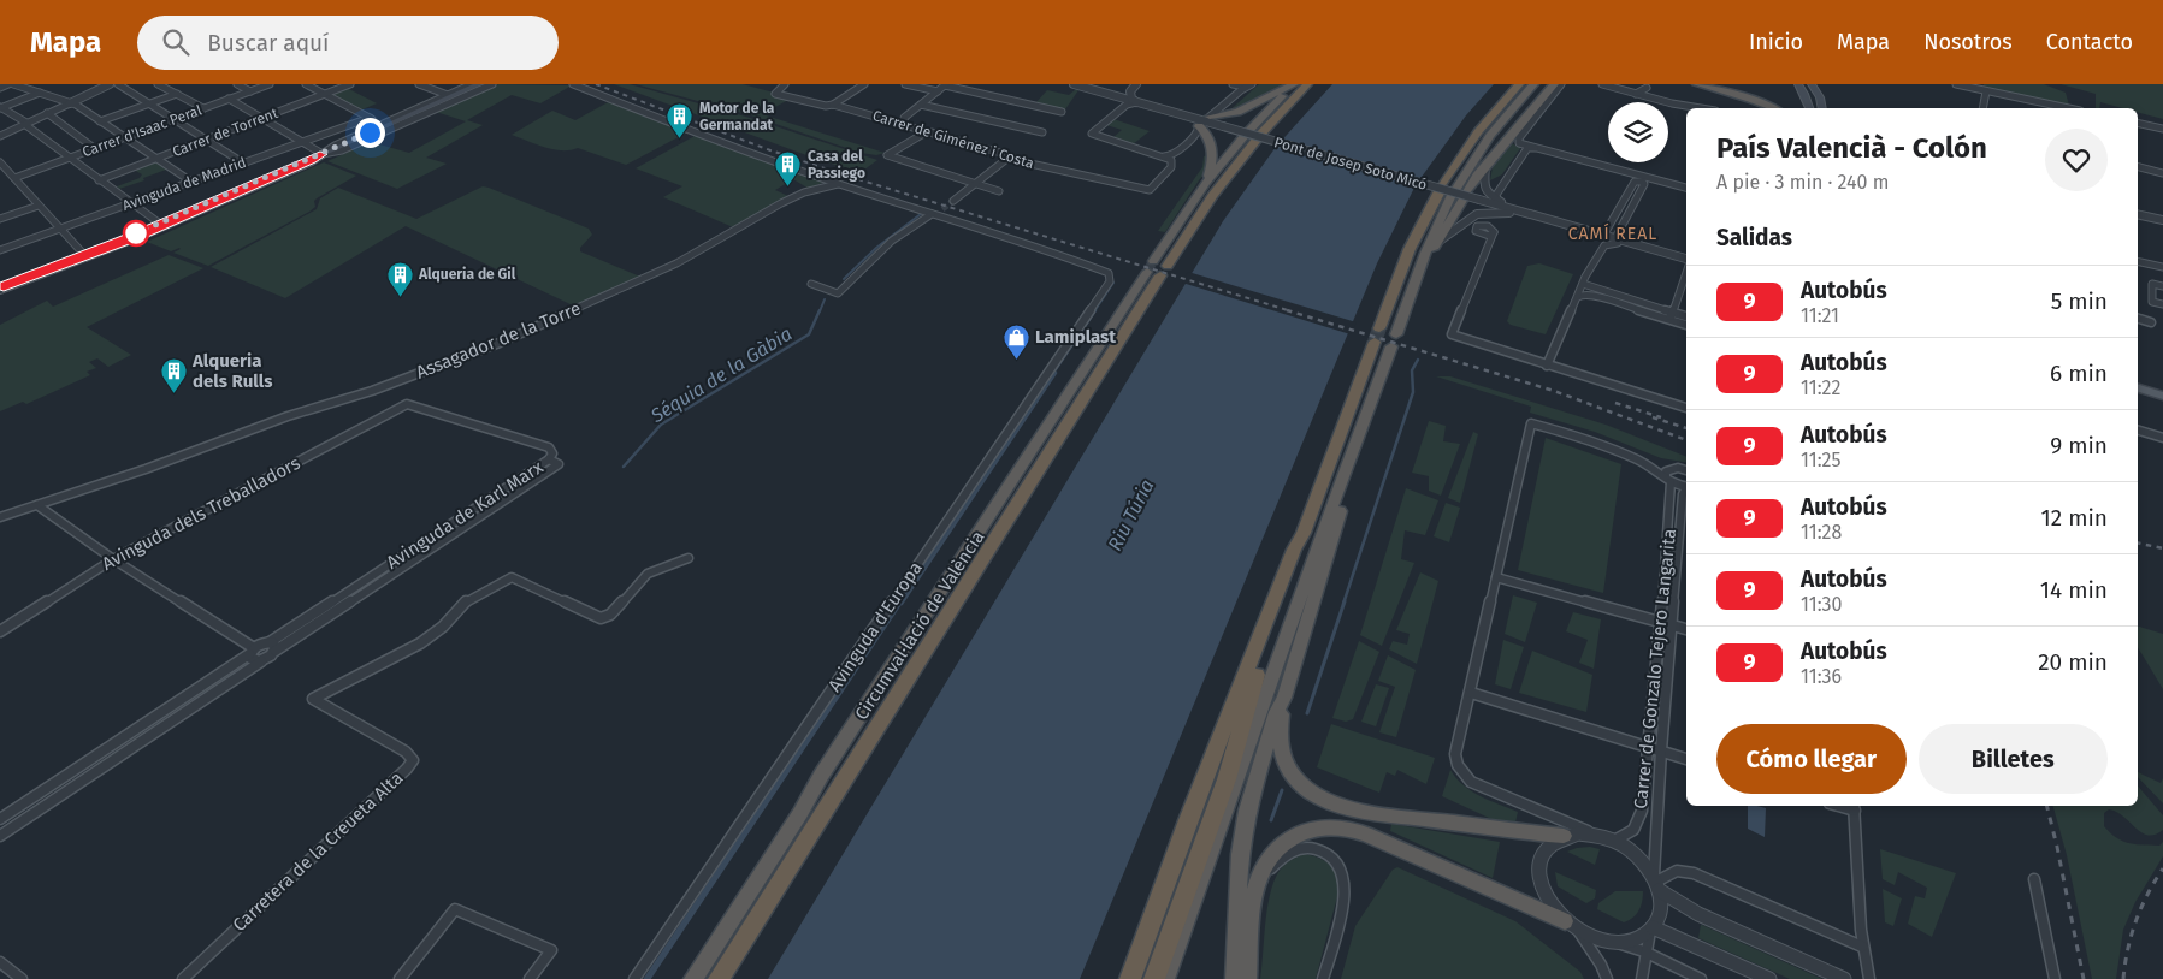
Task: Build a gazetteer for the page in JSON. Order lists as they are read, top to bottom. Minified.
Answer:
{"streets":{"highway":["Circumval·lació de València"],"street":["Carrer d'Isaac Peral","Carrer de Torrent","Carrer de Giménez i Costa","Pont de Josep Soto Micó","Avinguda de Madrid","Assagador de la Torre","Avinguda dels Treballadors","Avinguda de Karl Marx","Avinguda d'Europa","Carrer de Gonzalo Tejero Langarita","Carretera de la Creueta Alta"]},"crossings":[["Avinguda dels Treballadors","Avinguda de Karl Marx"]],"districts":["CAMÍ REAL"],"water":["Séquia de la Gàbia","Riu Túria"],"places":{"building":["Motor de la Germandat","Casa del Passiego","Alqueria de Gil","Alqueria dels Rulls"],"shop":["Lamiplast"]},"lines":["bus line 9"],"page":{"header":"Mapa","search":"Buscar aquí","nav":["Inicio","Mapa","Nosotros","Contacto"],"heading":[["País Valencià - Colón","A pie · 3 min · 240 m"],"Salidas"],"list":[{"mark":"9","name":"Autobús","note":"11:21","value":"5 min"},{"mark":"9","name":"Autobús","note":"11:22","value":"6 min"},{"mark":"9","name":"Autobús","note":"11:25","value":"9 min"},{"mark":"9","name":"Autobús","note":"11:28","value":"12 min"},{"mark":"9","name":"Autobús","note":"11:30","value":"14 min"},{"mark":"9","name":"Autobús","note":"11:36","value":"20 min"}],"buttons":["Cómo llegar","Billetes"]}}
